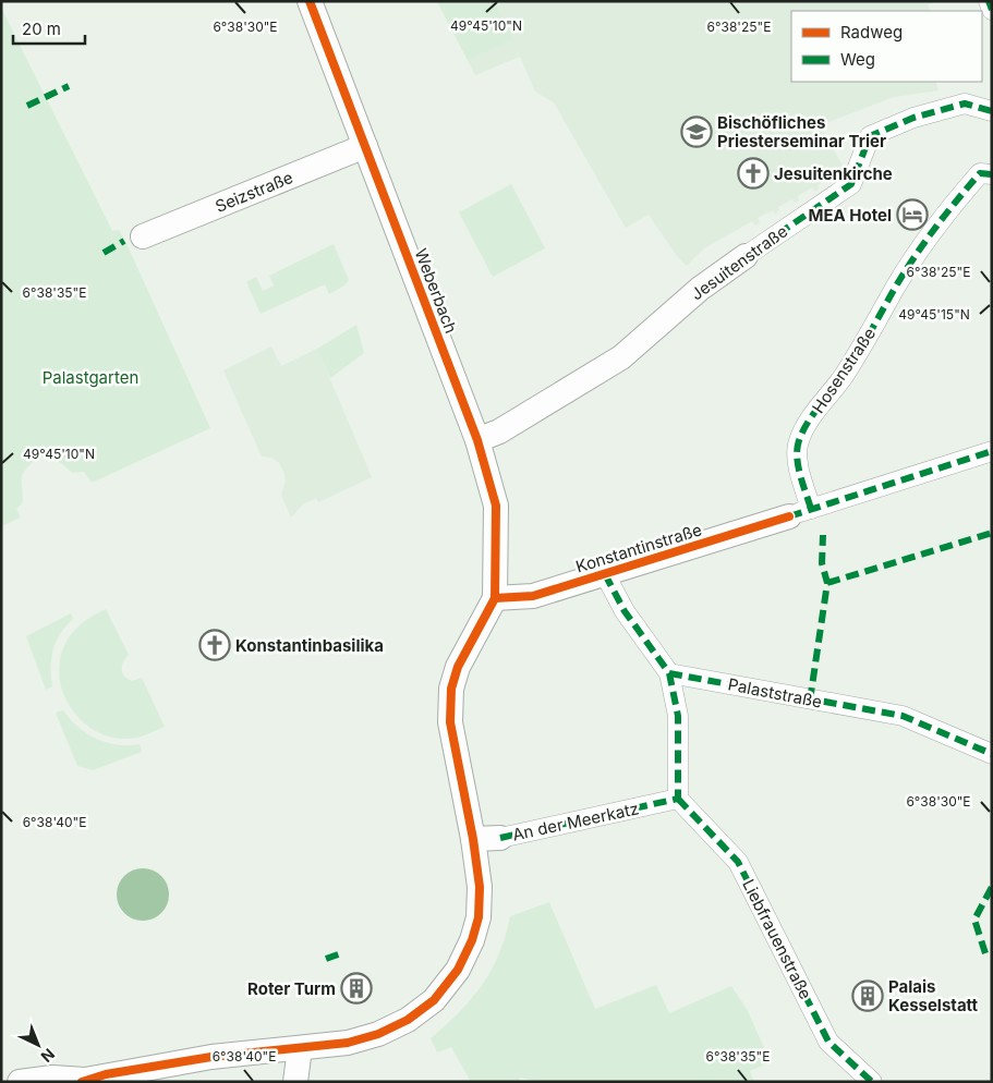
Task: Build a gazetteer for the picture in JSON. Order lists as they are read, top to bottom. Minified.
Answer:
{"streets":{"street":["Seizstraße","Jesuitenstraße","Weberbach","Hosenstraße","Konstantinstraße","Palaststraße","An der Meerkatz","Liebfrauenstraße"]},"crossings":[["Seizstraße","Weberbach"],["Jesuitenstraße","Weberbach"],["Weberbach","Konstantinstraße"],["Hosenstraße","Konstantinstraße"],["An der Meerkatz","Liebfrauenstraße"]],"parks":["Palastgarten"],"places":{"school or university":["Bischöfliches Priesterseminar Trier"],"church":["Jesuitenkirche","Konstantinbasilika"],"hotel":["MEA Hotel"],"building":["Roter Turm","Palais Kesselstatt"]},"legend":["Radweg","Weg"],"scale_bar":"20 m","north":"bottom right","coordinates":["49°45'10\"N","6°38'30\"E","6°38'25\"E","6°38'35\"E","49°45'15\"N","6°38'40\"E"]}
